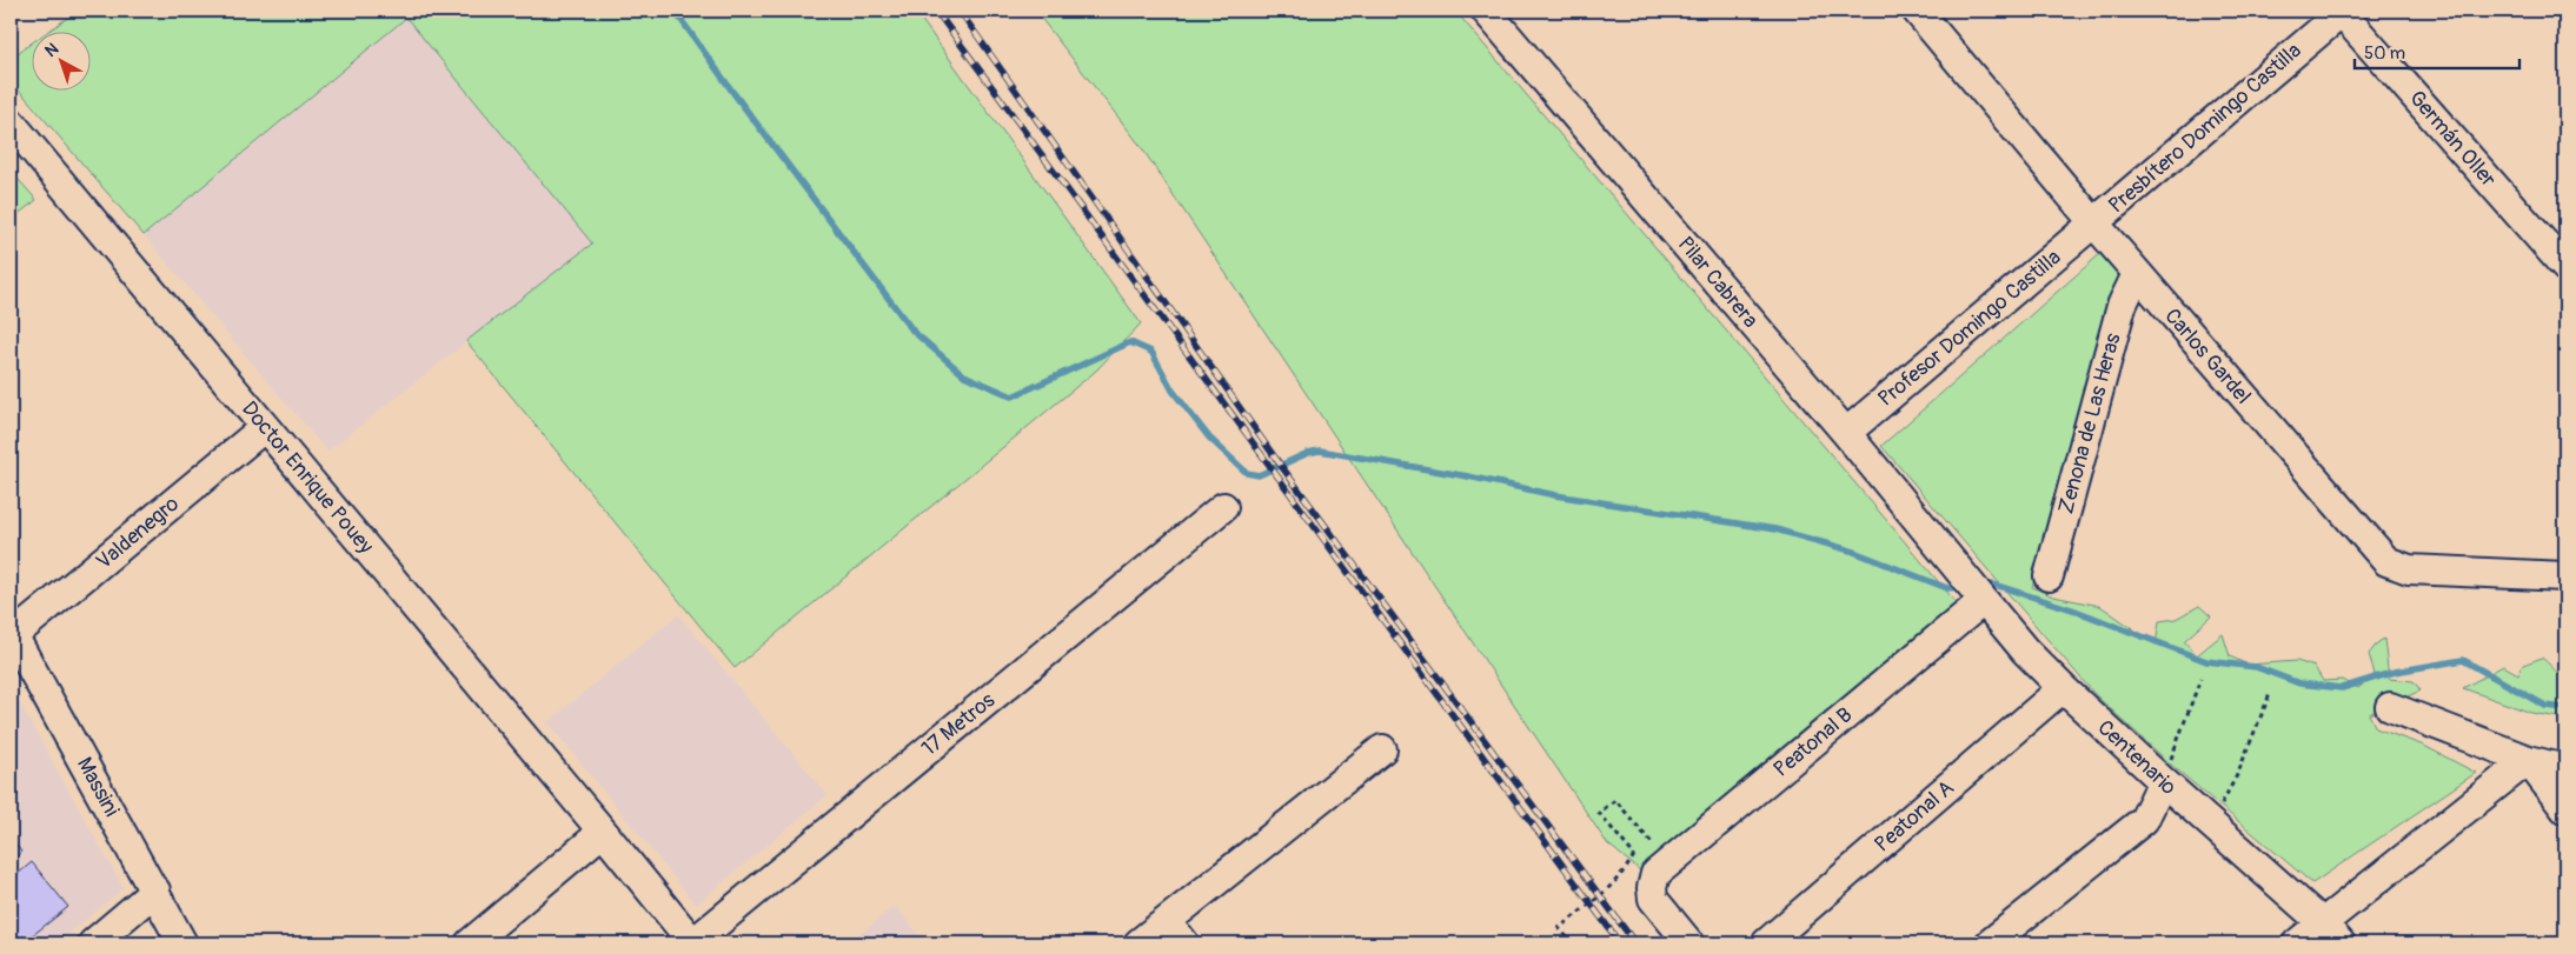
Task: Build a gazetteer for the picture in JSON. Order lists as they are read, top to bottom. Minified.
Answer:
{"streets":{"street":["Presbítero Domingo Castilla","Germán Oller","Pilar Cabrera","Profesor Domingo Castilla","Carlos Gardel","Zenona de Las Heras","Doctor Enrique Pouey","Valdenegro","17 Metros","Peatonal B","Centenario","Massini","Peatonal A"]},"crossings":[["Presbítero Domingo Castilla","Germán Oller"],["Presbítero Domingo Castilla","Profesor Domingo Castilla"],["Presbítero Domingo Castilla","Carlos Gardel"],["Pilar Cabrera","Profesor Domingo Castilla"],["Pilar Cabrera","Centenario"],["Profesor Domingo Castilla","Carlos Gardel"],["Carlos Gardel","Zenona de Las Heras"],["Doctor Enrique Pouey","Valdenegro"],["Doctor Enrique Pouey","17 Metros"],["Valdenegro","Massini"],["Peatonal B","Centenario"],["Centenario","Peatonal A"]],"scale_bar":"50 m","north":"top left"}
